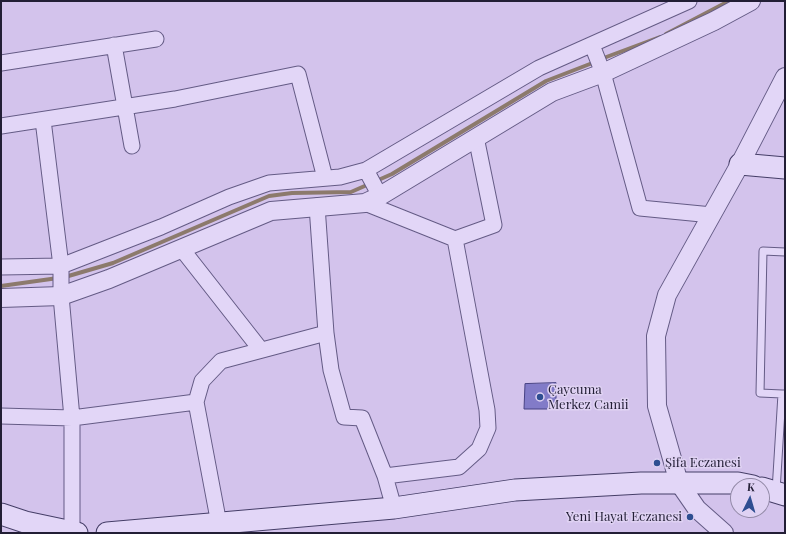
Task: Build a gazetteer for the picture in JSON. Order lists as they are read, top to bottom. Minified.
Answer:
{"places":["Çaycuma Merkez Camii","Şifa Eczanesi","Yeni Hayat Eczanesi"],"north":"top"}
